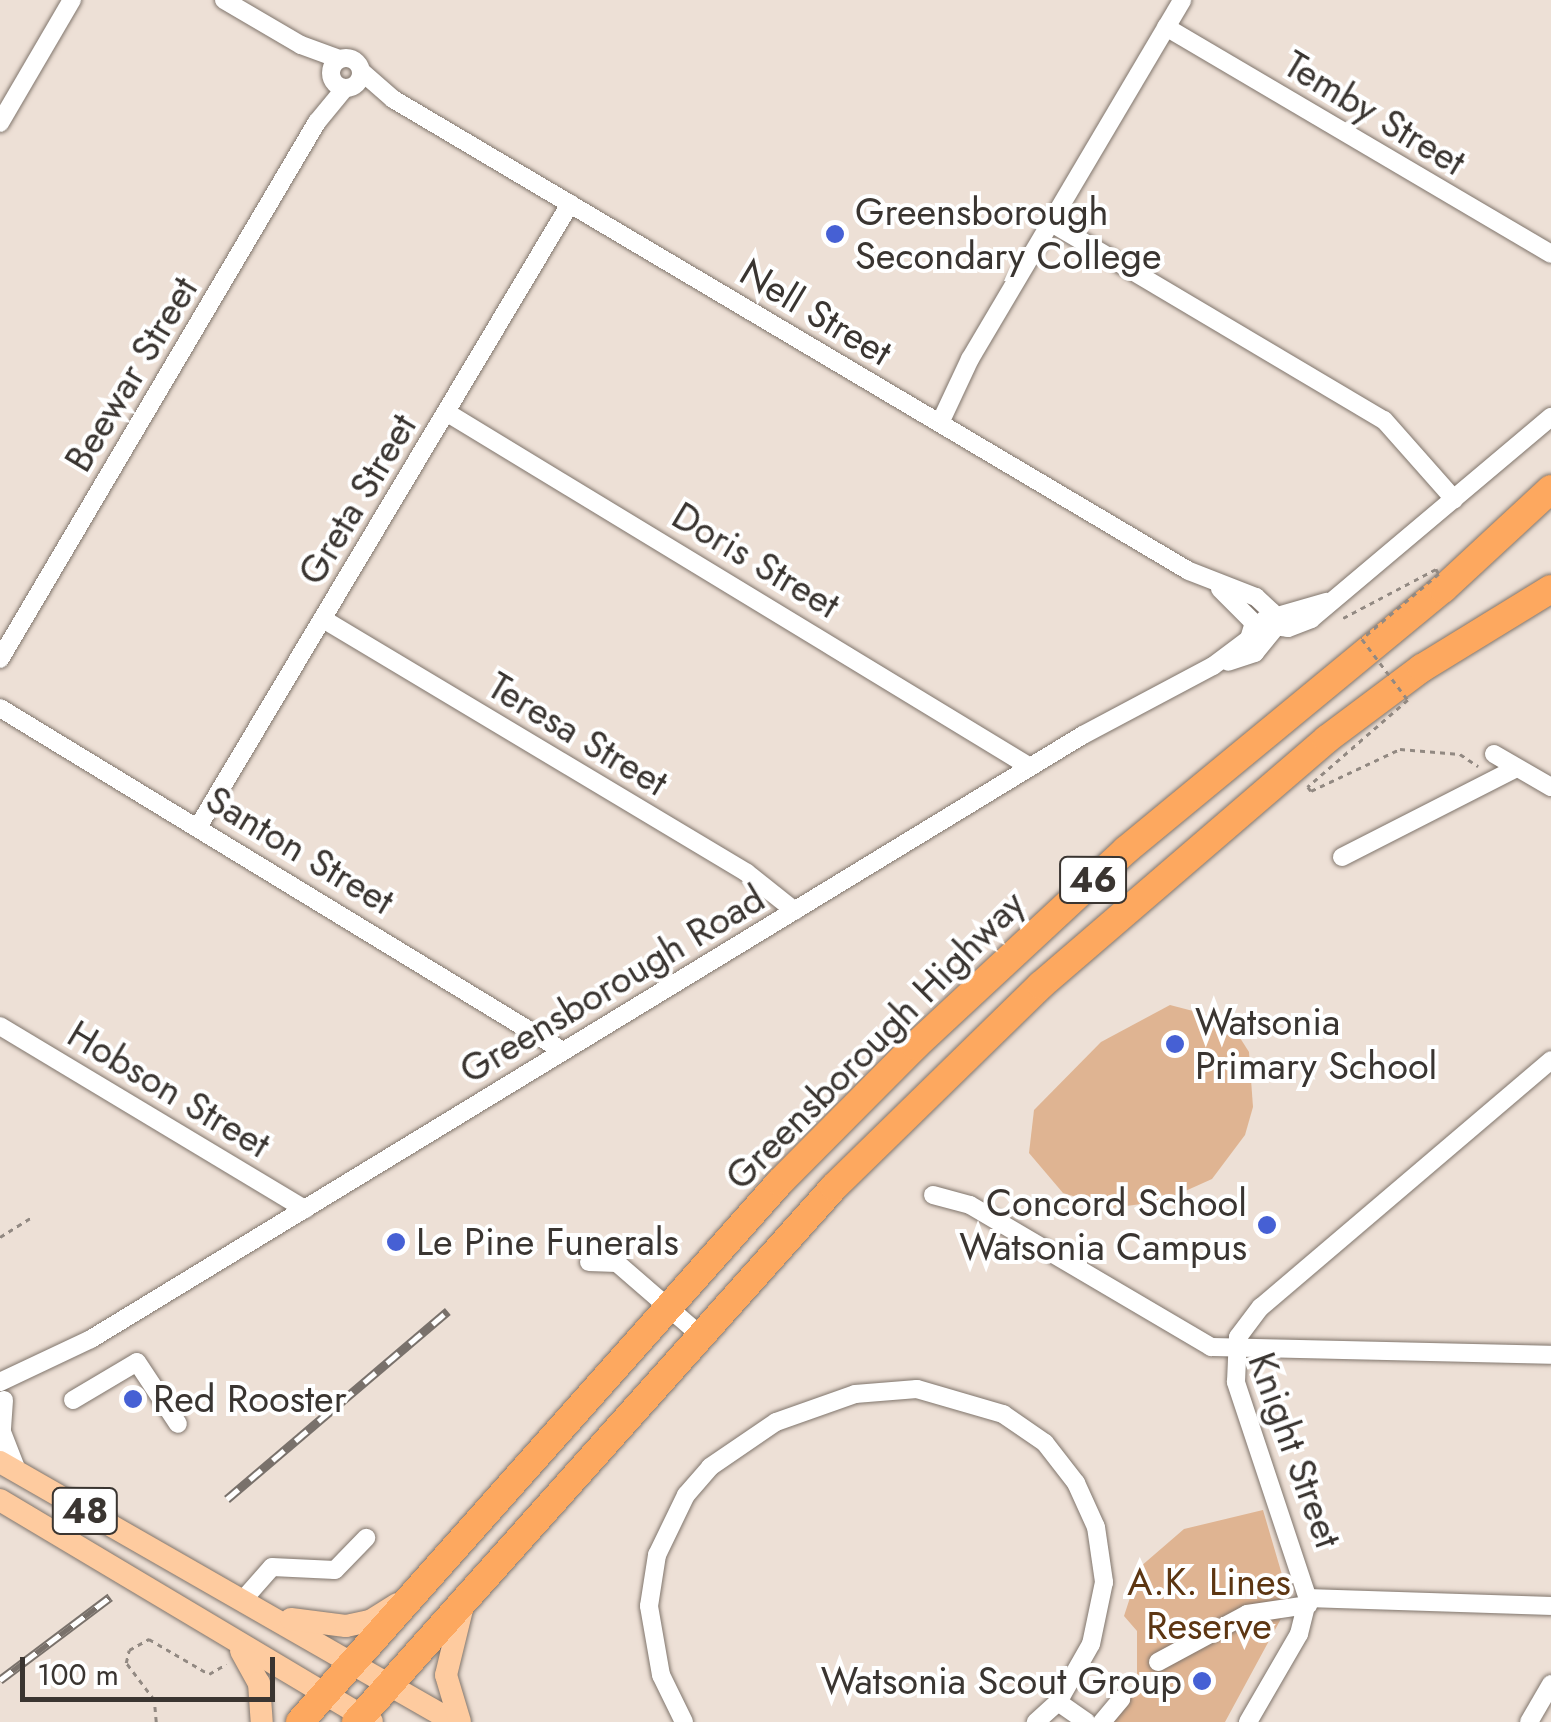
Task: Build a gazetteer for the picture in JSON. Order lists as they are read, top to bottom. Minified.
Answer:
{"streets":{"highway":["46","Greensborough Highway"],"main road":["48"],"street":["Temby Street","Nell Street","Beewar Street","Greta Street","Doris Street","Teresa Street","Santon Street","Greensborough Road","Hobson Street","Knight Street"]},"crossings":[["Nell Street","Beewar Street"],["Nell Street","Greta Street"],["Nell Street","Greensborough Road"],["Greta Street","Doris Street"],["Greta Street","Teresa Street"],["Greta Street","Santon Street"],["Doris Street","Greensborough Road"],["Teresa Street","Greensborough Road"],["Santon Street","Greensborough Road"],["46","Greensborough Highway"],["46","48"],["Greensborough Road","Hobson Street"],["Greensborough Highway","48"]],"parks":["A.K. Lines Reserve"],"places":["Greensborough Secondary College","Watsonia Primary School","Concord School Watsonia Campus","Le Pine Funerals","Red Rooster","Watsonia Scout Group"],"scale_bar":"100 m"}
